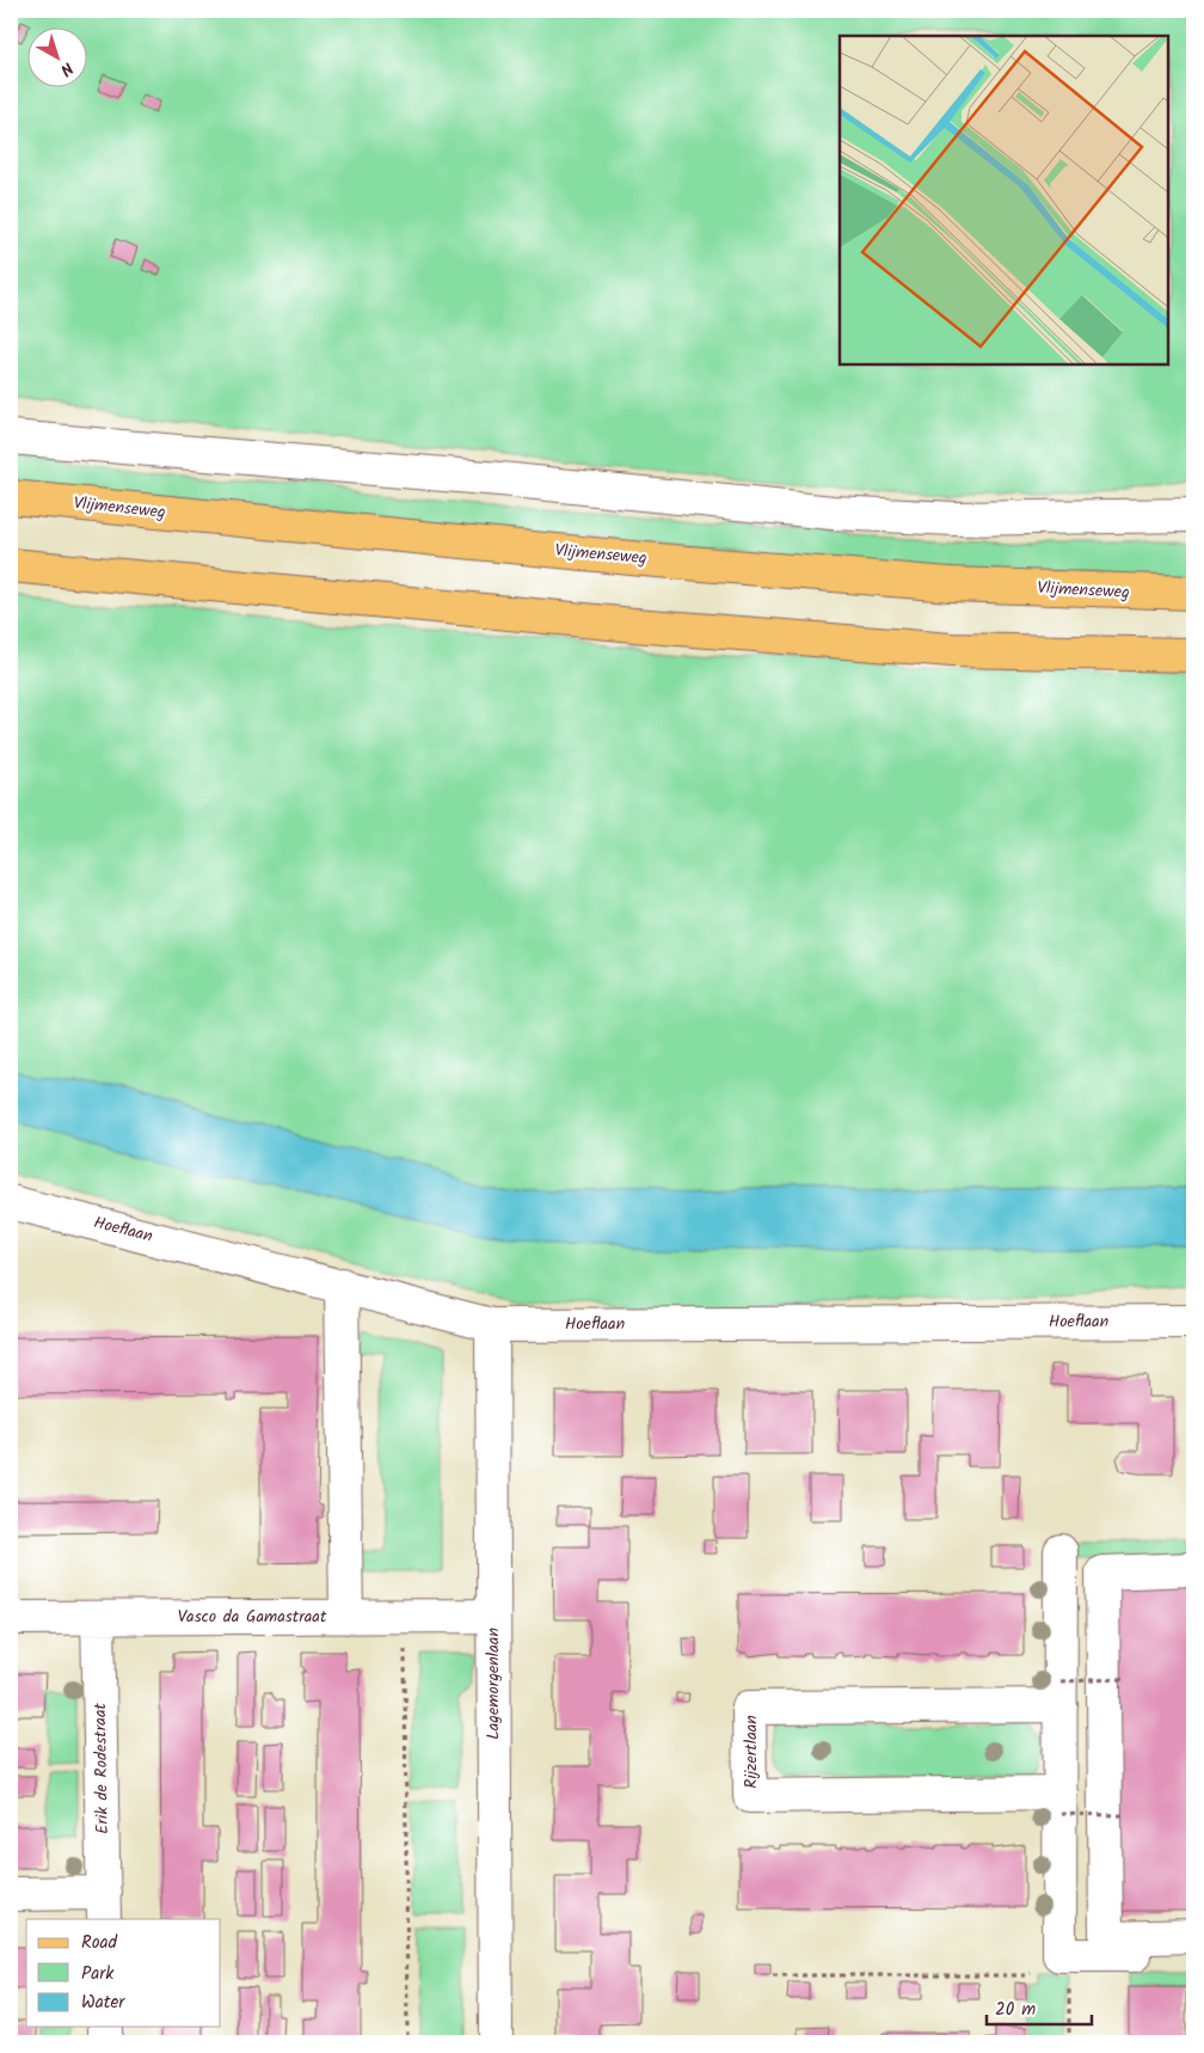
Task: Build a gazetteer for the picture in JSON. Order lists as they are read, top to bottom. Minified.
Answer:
{"streets":{"main road":["Vlijmenseweg"],"street":["Hoeflaan","Vasco da Gamastraat","Lagemorgenlaan","Rijzertlaan","Erik de Rodestraat"]},"crossings":[["Hoeflaan","Lagemorgenlaan"],["Vasco da Gamastraat","Lagemorgenlaan"],["Vasco da Gamastraat","Erik de Rodestraat"]],"legend":["Road","Park","Water"],"scale_bar":"20 m","north":"bottom right"}
